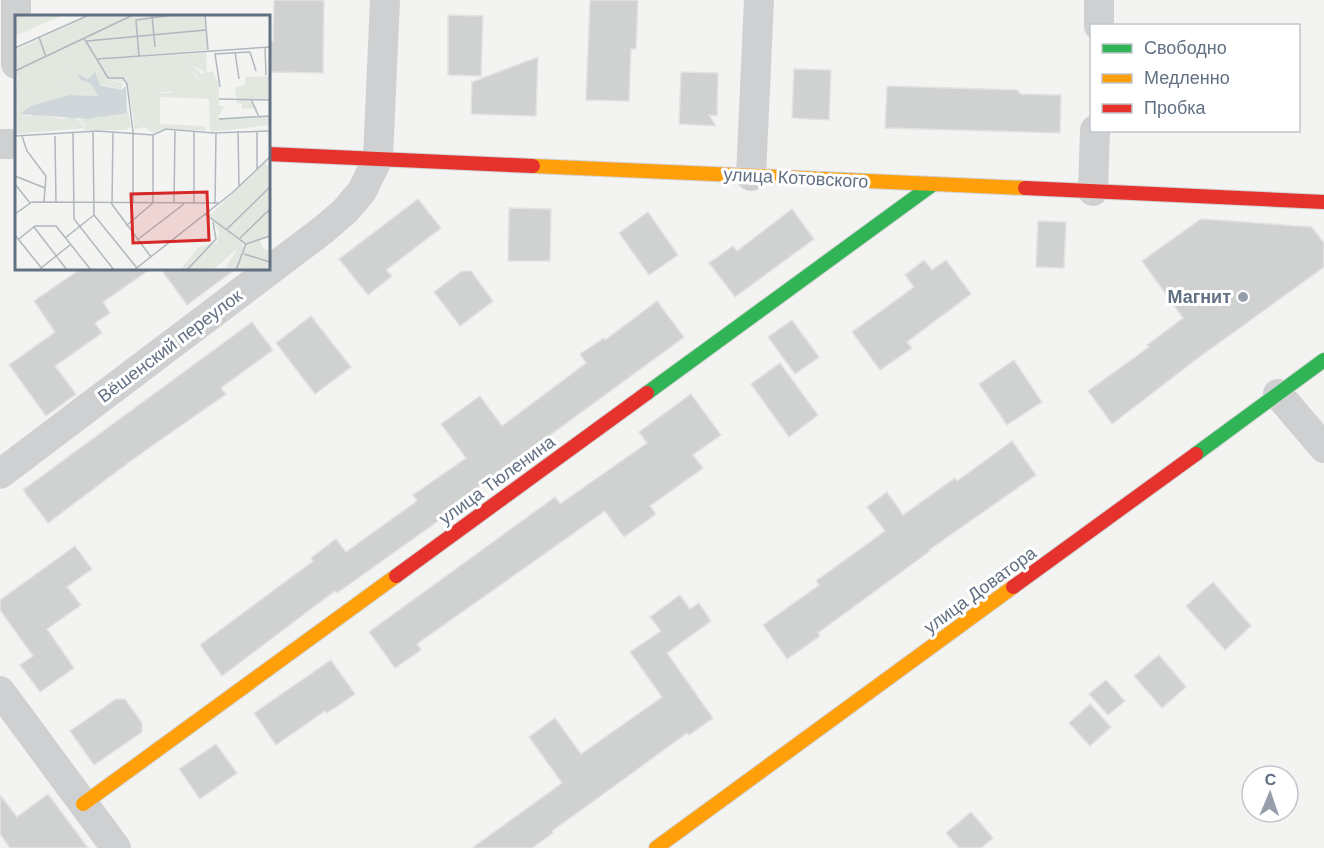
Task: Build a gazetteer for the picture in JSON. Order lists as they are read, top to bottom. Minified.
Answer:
{"streets":{"street":["улица Котовского","Вёшенский переулок","улица Тюленина","улица Доватора"]},"crossings":[["улица Котовского","Вёшенский переулок"],["улица Котовского","улица Тюленина"]],"places":["Магнит"],"legend":["Свободно","Медленно","Пробка"],"north":"top"}
